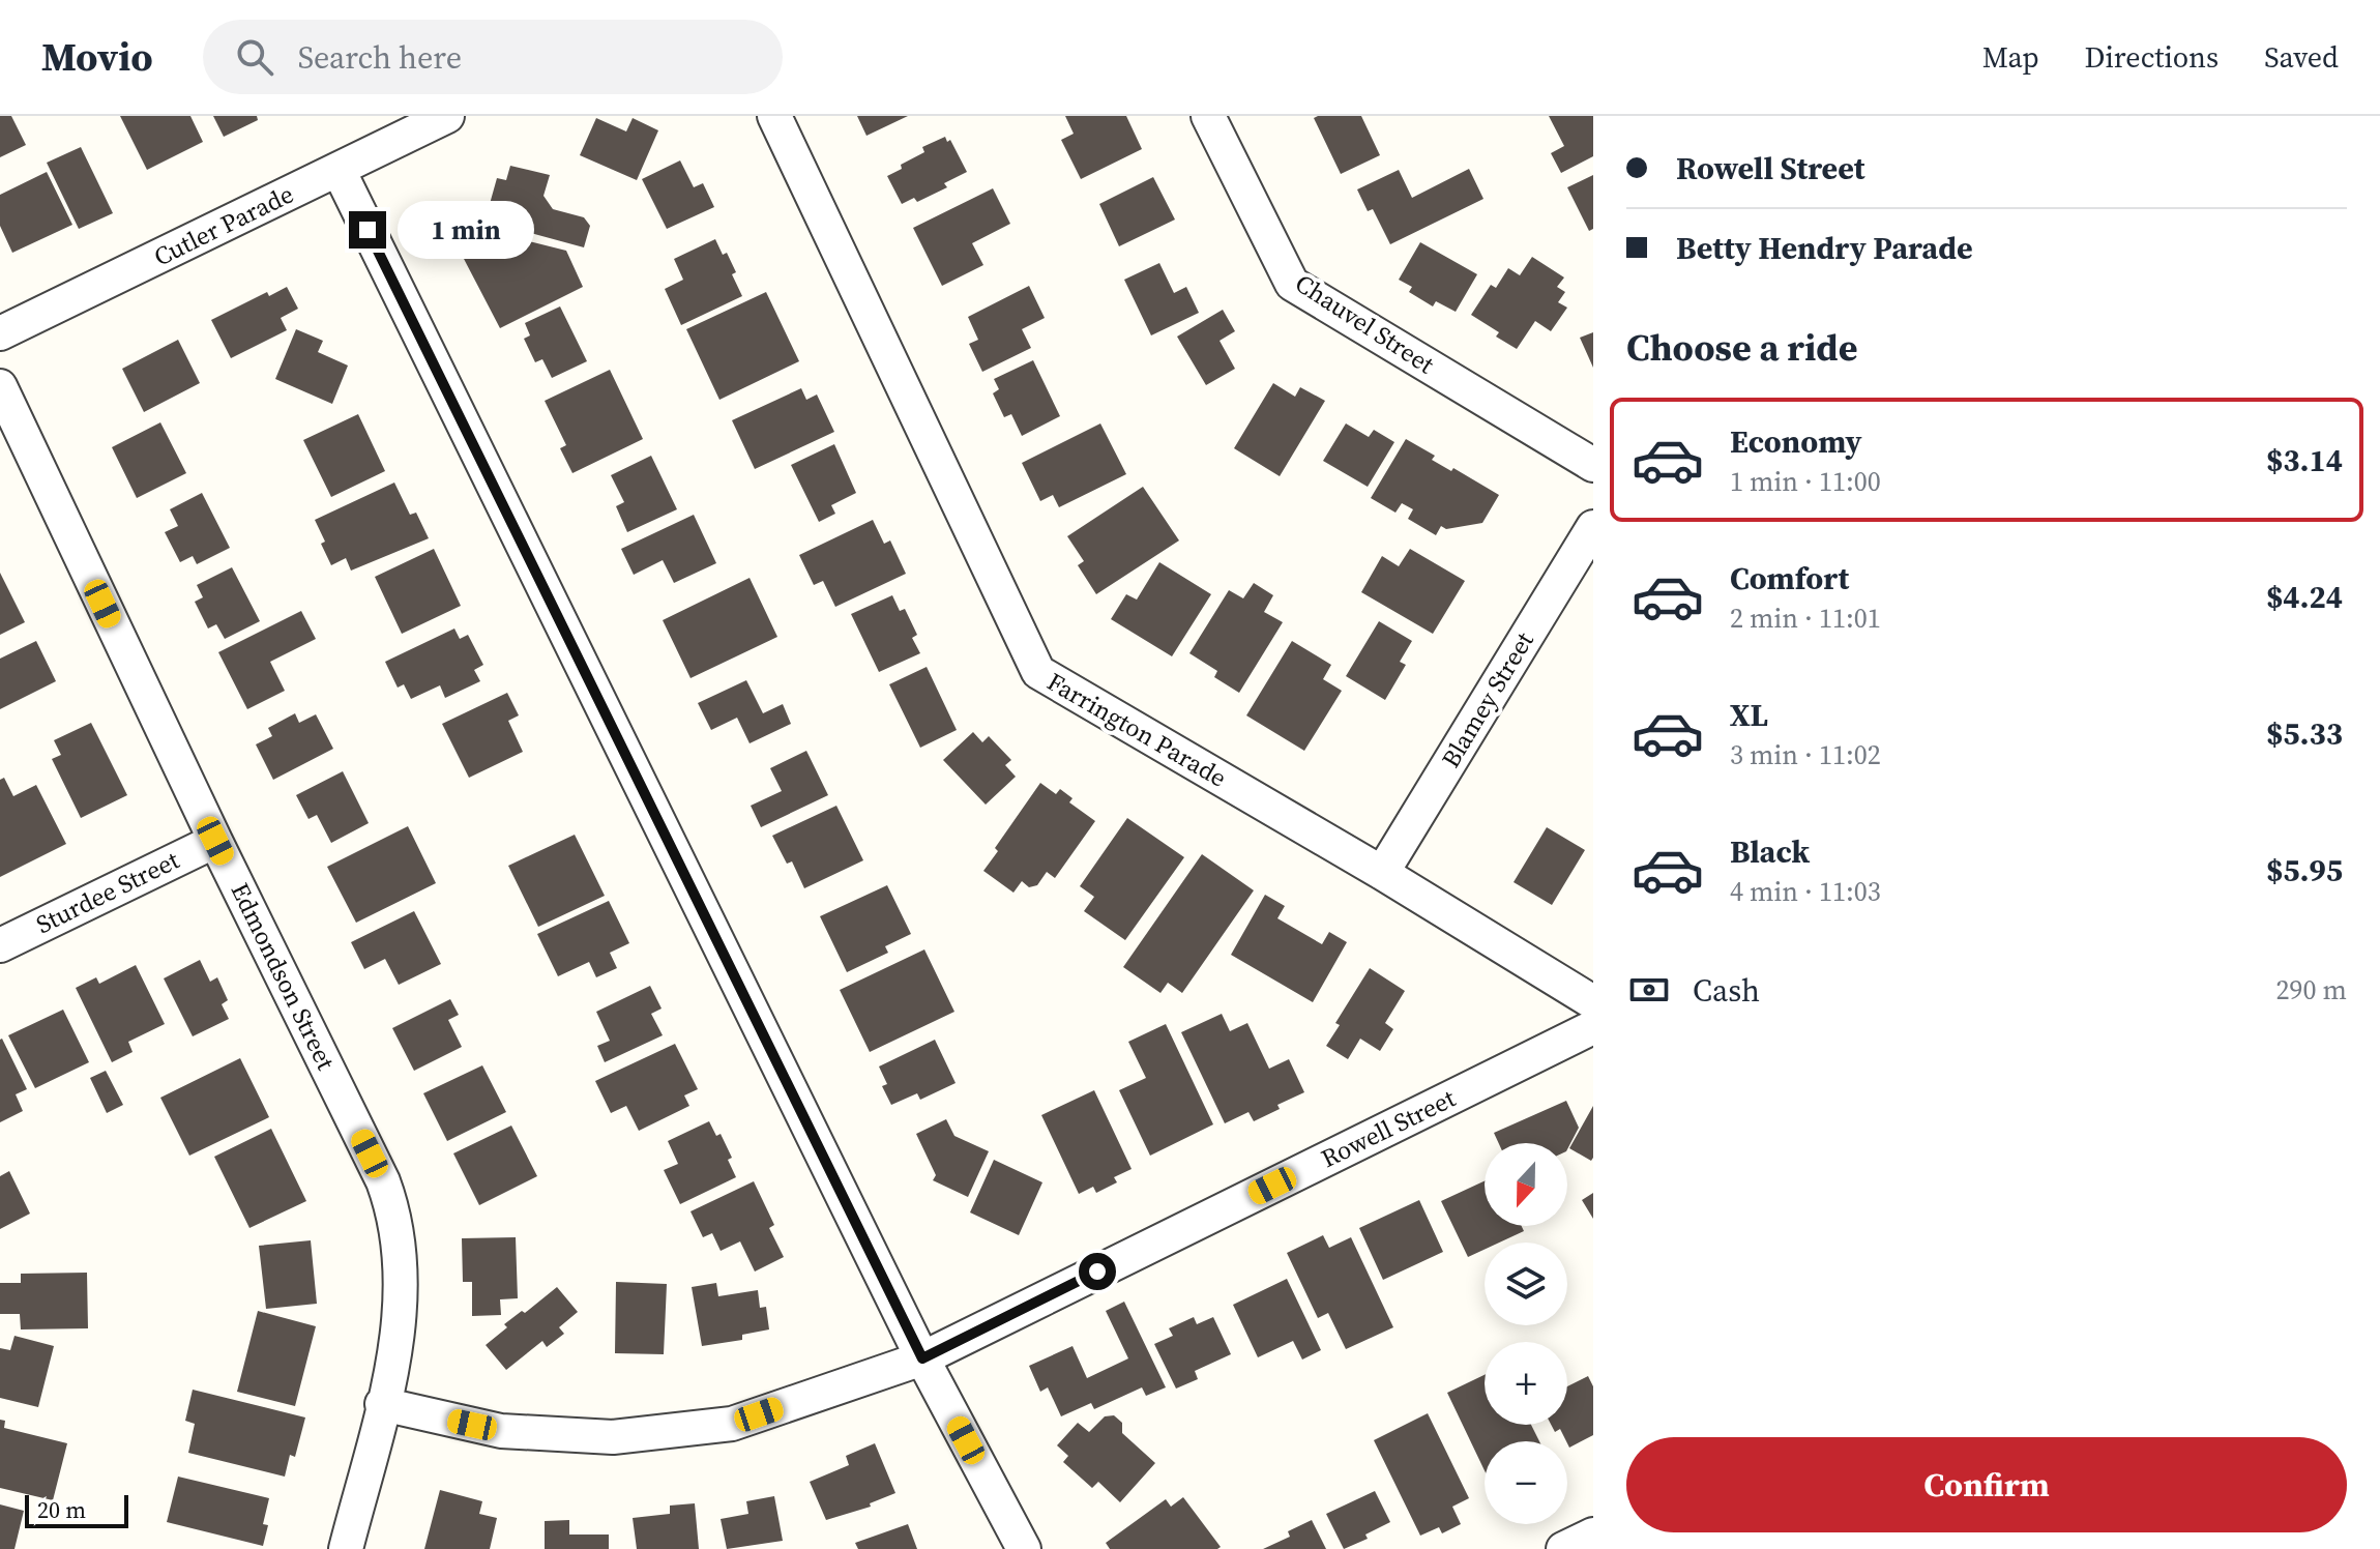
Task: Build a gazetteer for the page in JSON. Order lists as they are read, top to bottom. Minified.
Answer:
{"streets":{"street":["Cutler Parade","Chauvel Street","Blamey Street","Farrington Parade","Sturdee Street","Edmondson Street","Rowell Street"]},"crossings":[["Blamey Street","Farrington Parade"],["Sturdee Street","Edmondson Street"],["Edmondson Street","Rowell Street"]],"scale_bar":"20 m","north":"bottom","page":{"header":"Movio","search":"Search here","nav":["Map","Directions","Saved"],"banner":["Rowell Street","Betty Hendry Parade"],"bubble":"1 min","heading":"Choose a ride","list":[{"name":"Economy","note":"1 min · 11:00","value":"$3.14"},{"name":"Comfort","note":"2 min · 11:01","value":"$4.24"},{"name":"XL","note":"3 min · 11:02","value":"$5.33"},{"name":"Black","note":"4 min · 11:03","value":"$5.95"}],"pay":["Cash","290 m"],"map_buttons":["+","−"],"buttons":"Confirm","scale":"20 m"}}
